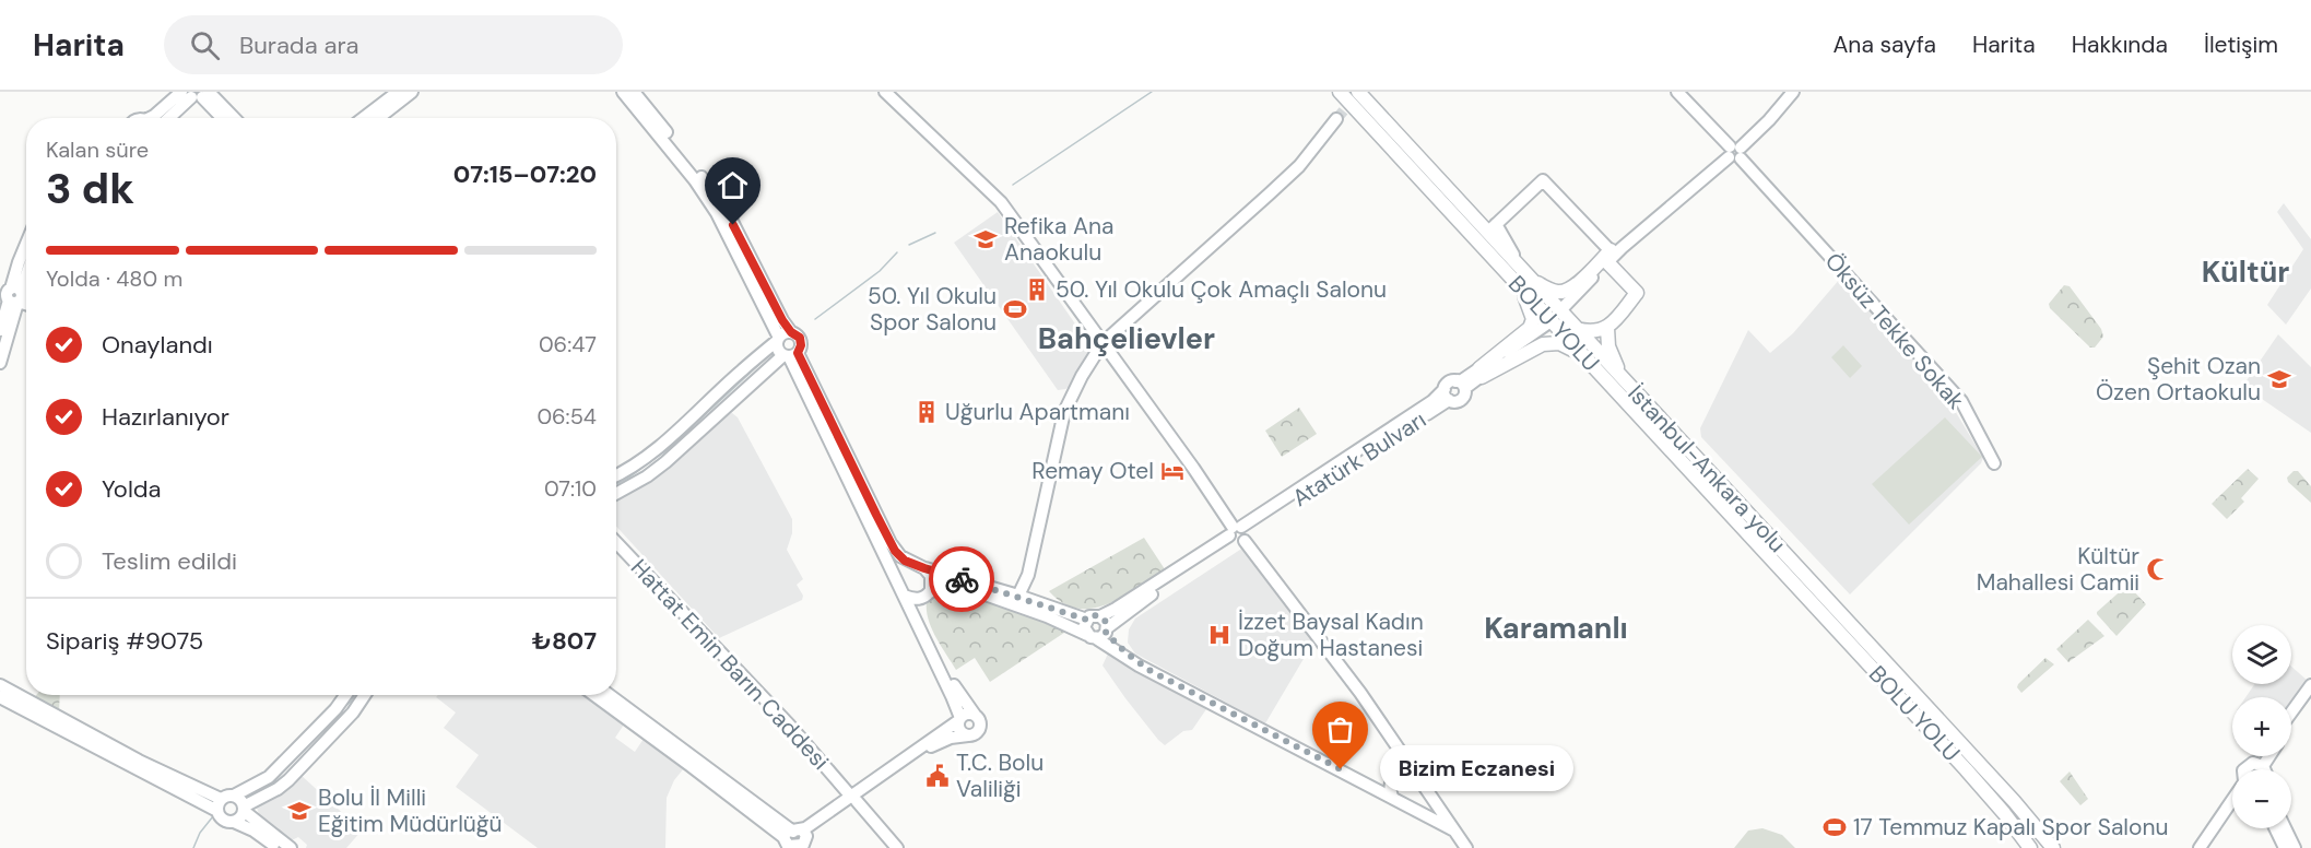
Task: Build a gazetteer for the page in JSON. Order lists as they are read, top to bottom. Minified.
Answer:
{"streets":{"highway":["BOLU YOLU","İstanbul-Ankara yolu"],"main road":["Öksüz Tekke Sokak","Atatürk Bulvarı","Hattat Emin Barın Caddesi"]},"districts":["Kültür","Bahçelievler","Karamanlı"],"places":{"school or university":["Refika Ana Anaokulu","Şehit Ozan Özen Ortaokulu","Bolu İl Milli Eğitim Müdürlüğü"],"building":["50. Yıl Okulu Çok Amaçlı Salonu","Uğurlu Apartmanı"],"sports":["50. Yıl Okulu Spor Salonu","17 Temmuz Kapalı Spor Salonu"],"hotel":["Remay Otel"],"mosque":["Kültür Mahallesi Camii"],"hospital":["İzzet Baysal Kadın Doğum Hastanesi"],"other":["Bizim Eczanesi"],"public building":["T.C. Bolu Valiliği"]},"page":{"header":"Harita","search":"Burada ara","nav":["Ana sayfa","Harita","Hakkında","İletişim"],"heading":["3 dk","Kalan süre","07:15–07:20"],"panel":["Sipariş #9075","₺807"],"bar":"Yolda · 480 m","list":[["Onaylandı","06:47"],["Hazırlanıyor","06:54"],["Yolda","07:10"],"Teslim edildi"],"map_buttons":["+","−"],"bubble":"Bizim Eczanesi"}}
